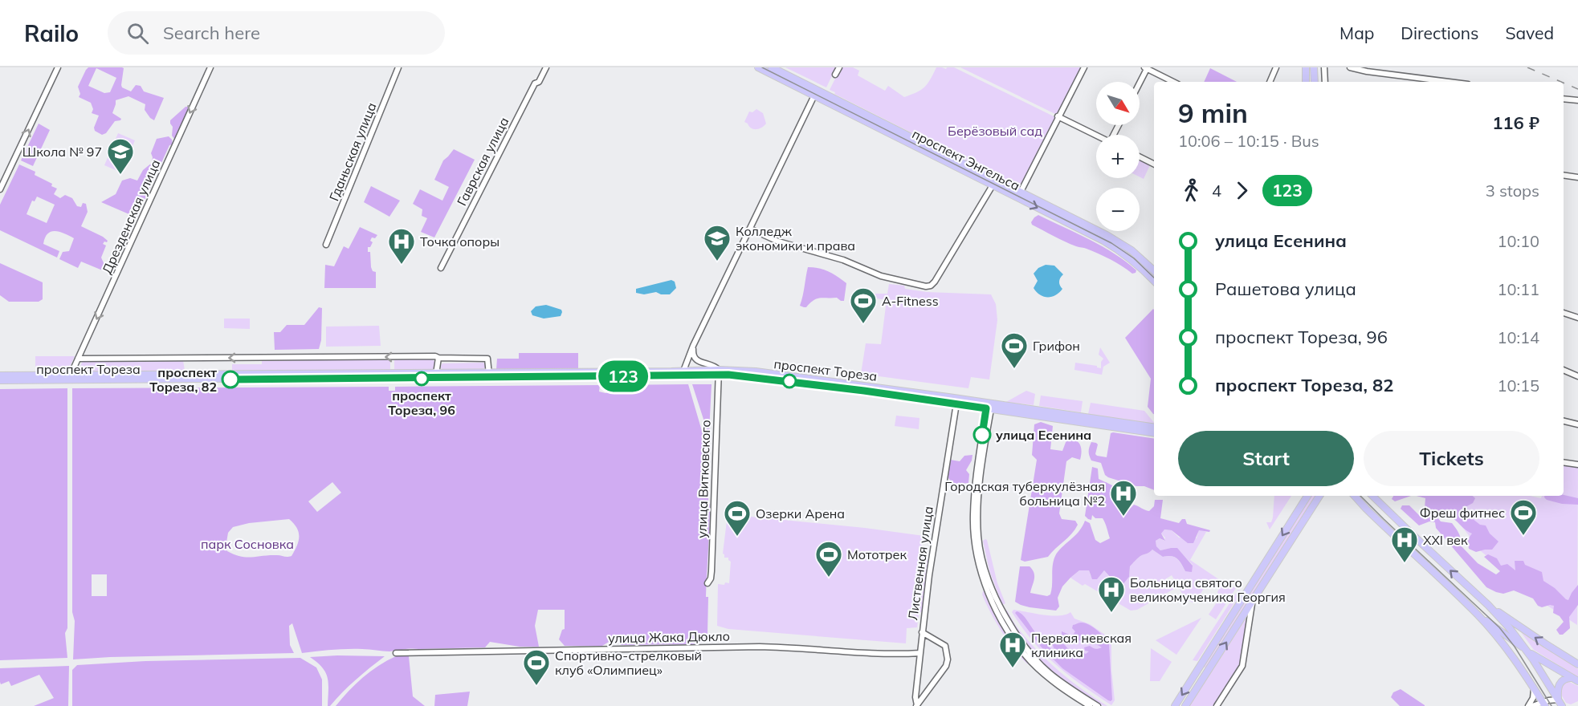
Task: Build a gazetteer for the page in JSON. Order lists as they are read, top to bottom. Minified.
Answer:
{"streets":{"main road":["проспект Энгельса","проспект Тореза"],"street":["Гданьская улица","Гаврская улица","Дрезденская улица","улица Витковского","Лиственная улица","улица Жака Дюкло"]},"crossings":[["Дрезденская улица","проспект Тореза"],["проспект Тореза","улица Витковского"],["проспект Тореза","Лиственная улица"],["Лиственная улица","улица Жака Дюкло"]],"one_way":["Дрезденская улица"],"parks":["Берёзовый сад","парк Сосновка"],"places":{"school or university":["Школа № 97","Колледж экономики и права"],"hospital":["Точка опоры","Городская туберкулёзная больница №2","XXI век","Больница святого великомученика Георгия","Первая невская клиника"],"sports":["A-Fitness","Грифон","Фреш фитнес","Озерки Арена","Мототрек","Спортивно-стрелковый клуб «Олимпиец»"],"other":["проспект Тореза, 96","проспект Тореза, 82","улица Есенина"]},"lines":["bus line 123"],"north":"bottom right","page":{"header":"Railo","search":"Search here","nav":["Map","Directions","Saved"],"on_map":"123","map_buttons":["+","−"],"heading":["9 min","10:06 – 10:15 · Bus","116 ₽"],"legs":["4","123","3 stops"],"list":[{"name":"улица Есенина","value":"10:10"},{"name":"Рашетова улица","value":"10:11"},{"name":"проспект Тореза, 96","value":"10:14"},{"name":"проспект Тореза, 82","value":"10:15"}],"buttons":["Start","Tickets"]}}
